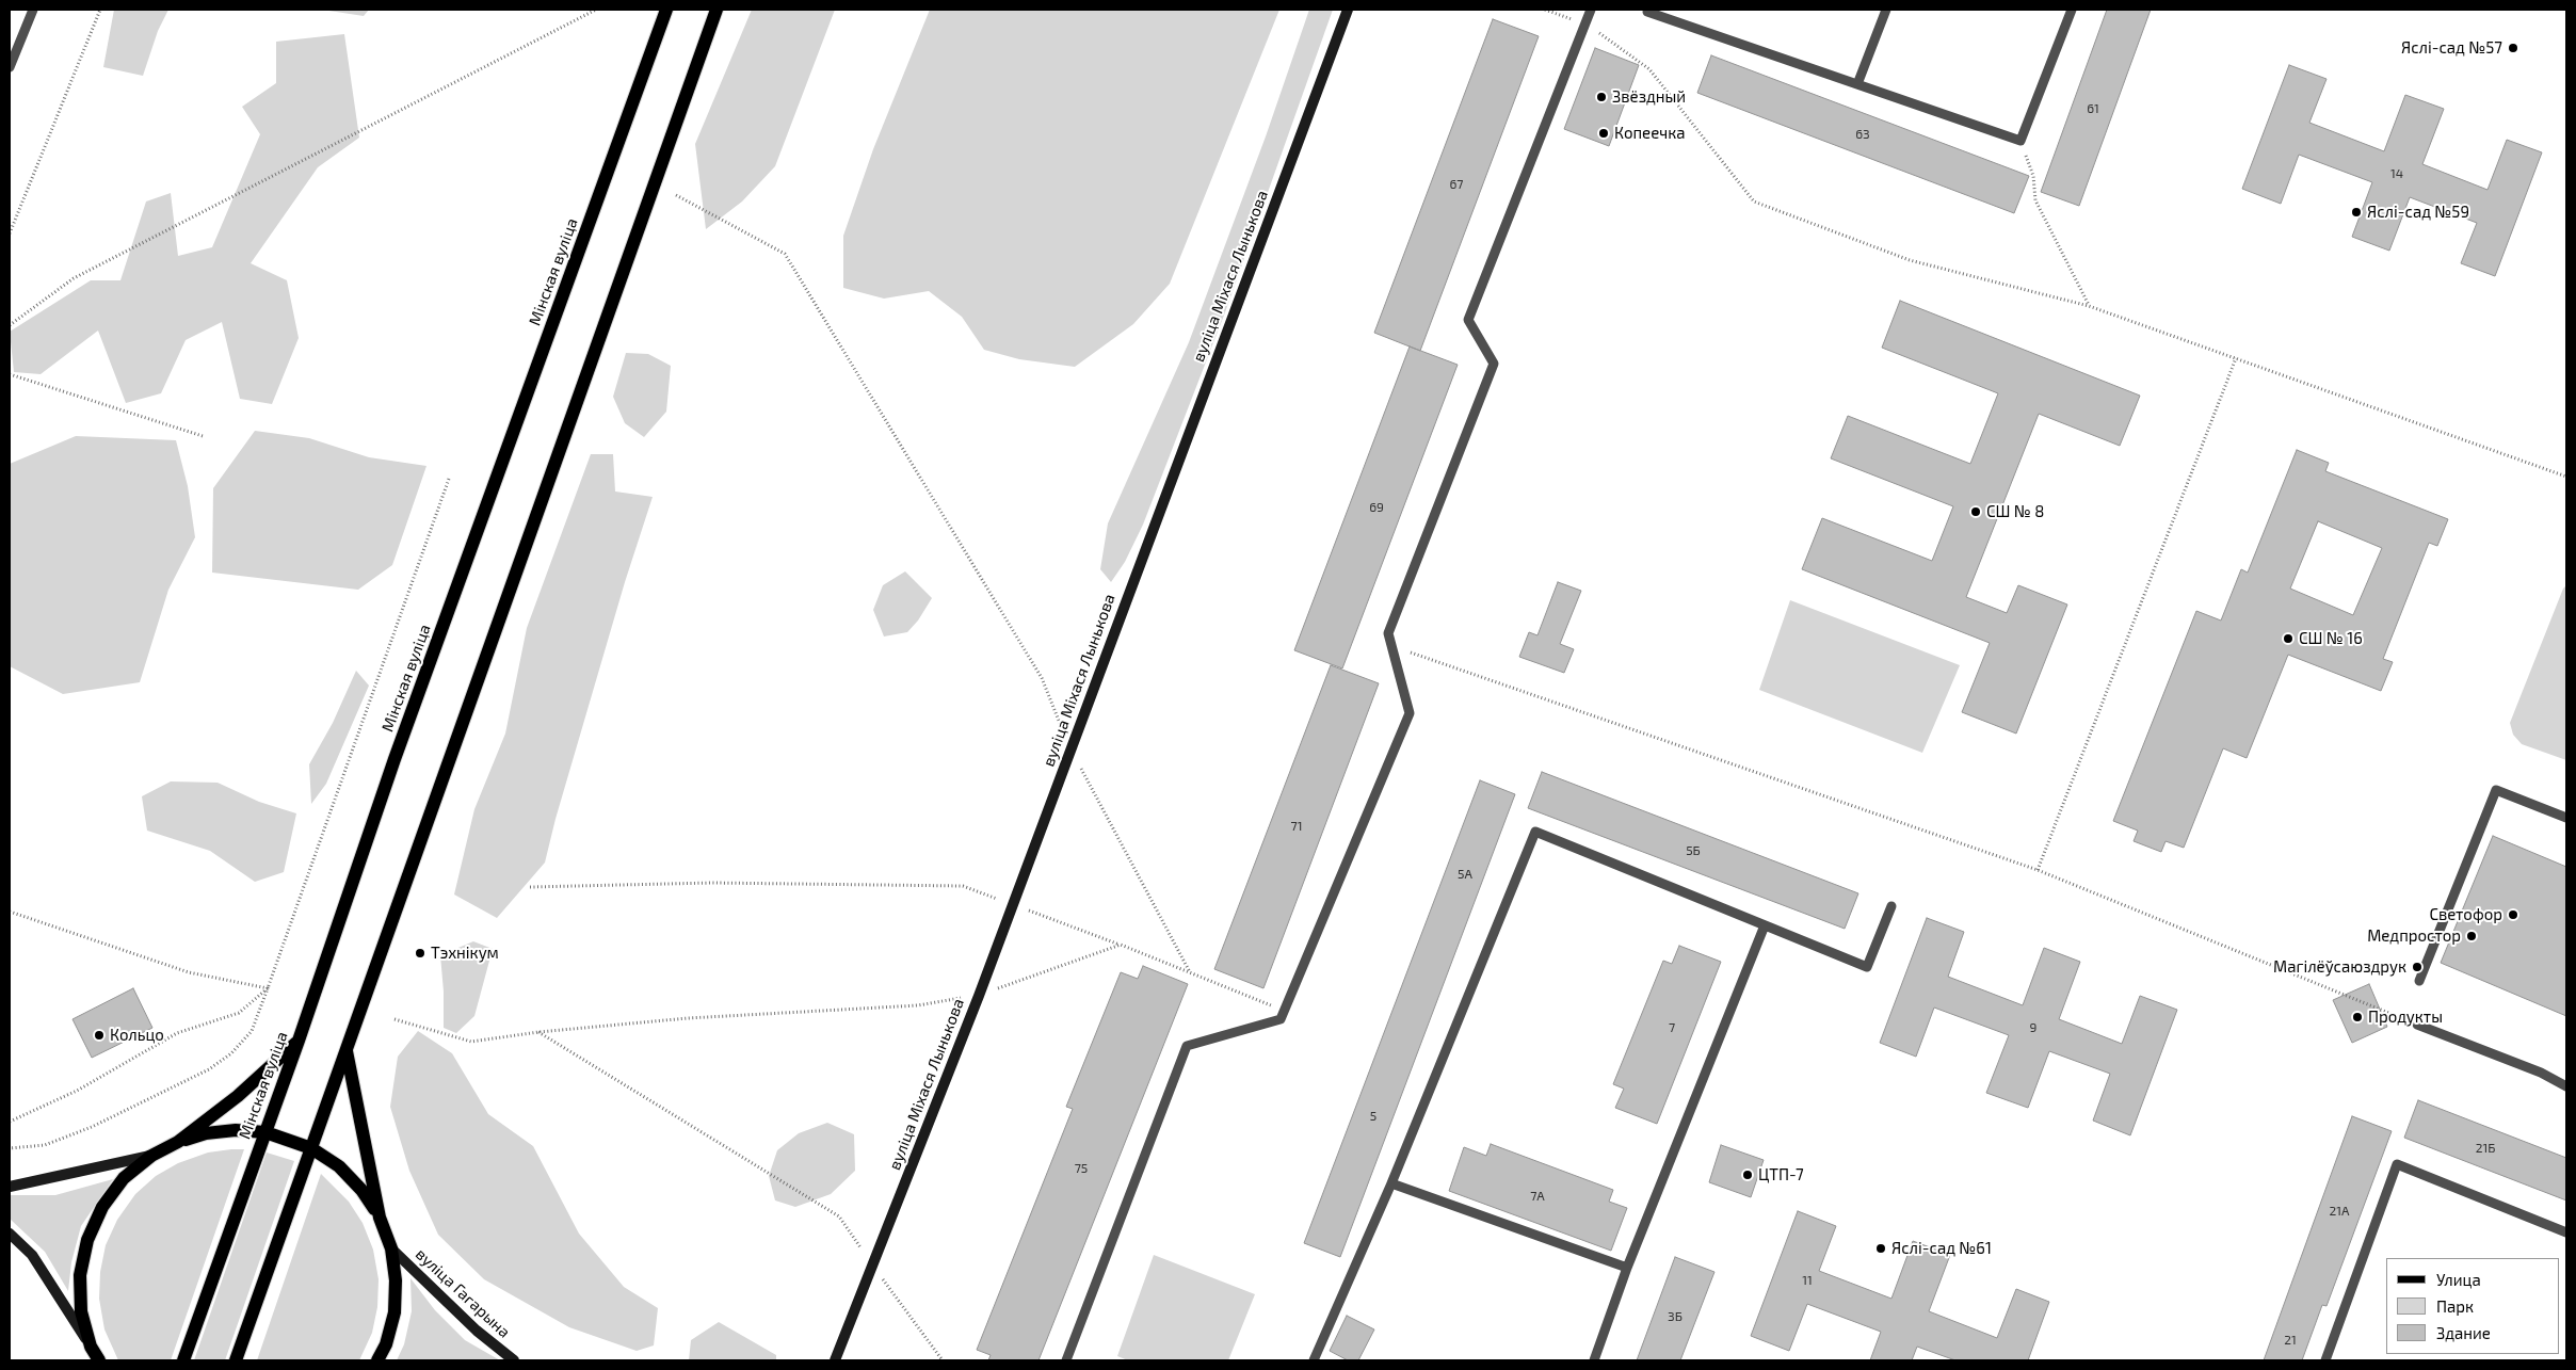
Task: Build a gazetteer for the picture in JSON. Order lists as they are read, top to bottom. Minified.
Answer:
{"streets":{"main road":["Мінская вуліца"],"street":["вуліца Міхася Лынькова","вуліца Гагарына"]},"places":["Яслі-сад №57","Звёздный","Копеечка","Яслі-сад №59","СШ № 8","СШ № 16","Светофор","Медпростор","Тэхнікум","Магілёўсаюздрук","Продукты","Кольцо","ЦТП-7","Яслі-сад №61"],"house_numbers":["61","63","14","67","69","71","5Б","5А","7","9","5","21Б","75","7А","21А","11","3Б","21"],"legend":["Улица","Парк","Здание"]}
